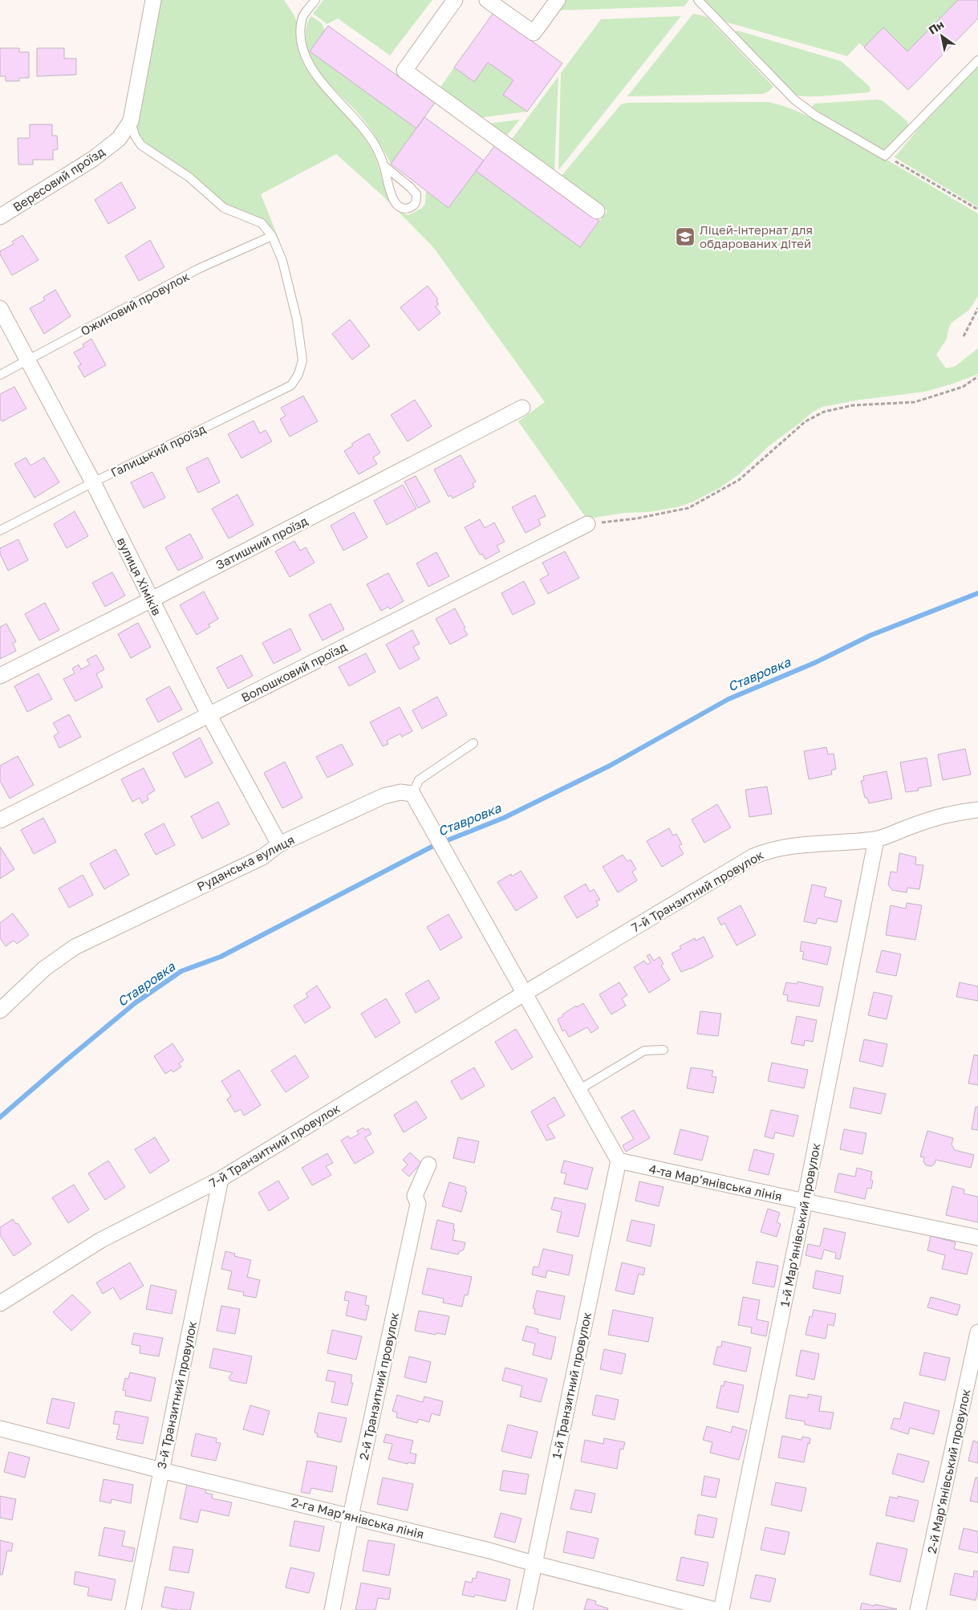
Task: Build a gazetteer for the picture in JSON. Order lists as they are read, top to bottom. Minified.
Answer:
{"streets":{"street":["Вересовий проїзд","Затишний проїзд","вулиця Хіміків","Волошковий проїзд","Руданська вулиця","7-й Транзитний провулок","4-та Марʼянівська лінія","1-й Марʼянівський провулок","1-й Транзитний провулок","2-й Транзитний провулок","3-й Транзитний провулок","2-й Марʼянівський провулок","2-га Марʼянівська лінія"],"lane":["Ожиновий провулок","Галицький проїзд"]},"crossings":[["Ожиновий провулок","Галицький проїзд"],["Ожиновий провулок","вулиця Хіміків"],["Галицький проїзд","вулиця Хіміків"],["Затишний проїзд","вулиця Хіміків"],["вулиця Хіміків","Волошковий проїзд"],["вулиця Хіміків","Руданська вулиця"],["7-й Транзитний провулок","1-й Марʼянівський провулок"],["7-й Транзитний провулок","3-й Транзитний провулок"],["4-та Марʼянівська лінія","1-й Марʼянівський провулок"],["4-та Марʼянівська лінія","1-й Транзитний провулок"],["1-й Транзитний провулок","2-га Марʼянівська лінія"],["2-й Транзитний провулок","2-га Марʼянівська лінія"],["3-й Транзитний провулок","2-га Марʼянівська лінія"]],"water":["Ставровка"],"places":{"school or university":["Ліцей-інтернат для обдарованих дітей"]},"north":"top left"}
